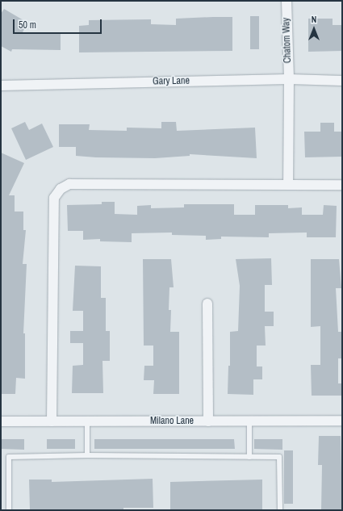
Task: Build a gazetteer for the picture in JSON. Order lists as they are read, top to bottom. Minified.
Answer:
{"streets":{"street":["Chatom Way","Gary Lane","Milano Lane"]},"crossings":[["Chatom Way","Gary Lane"]],"scale_bar":"50 m","north":"top"}
